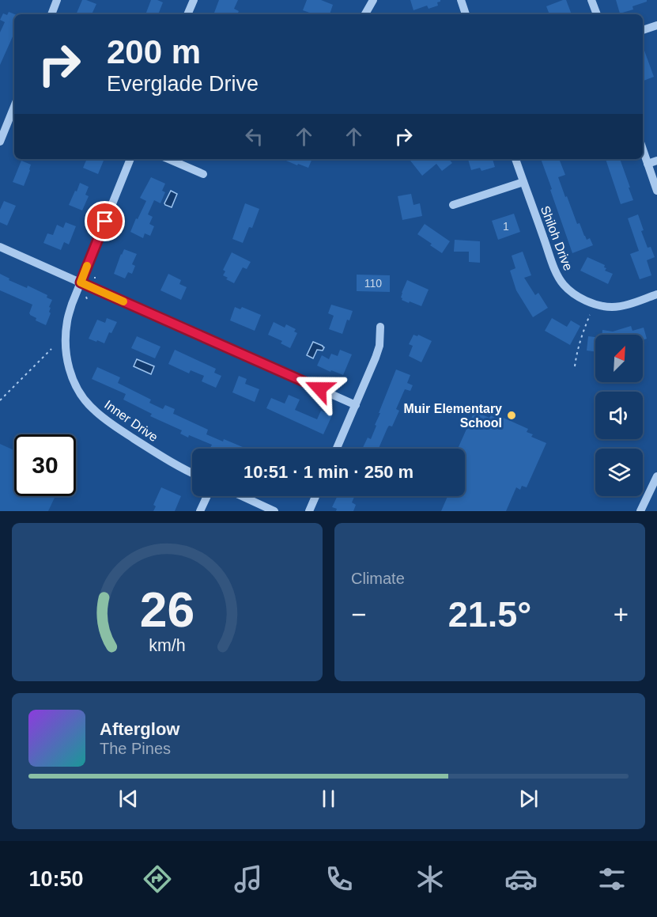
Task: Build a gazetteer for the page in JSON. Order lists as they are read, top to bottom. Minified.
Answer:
{"streets":{"street":["Shiloh Drive","Inner Drive"]},"places":["Muir Elementary School"],"house_numbers":["1","110"],"north":"top right","page":{"turn":["200 m","Everglade Drive"],"limit":"30","trip":"10:51 · 1 min · 250 m","tile":"Climate","heat":["−","21.5°","+"],"song":["Afterglow","The Pines"],"tabs":"10:50","gauge":["26","km/h"]}}
